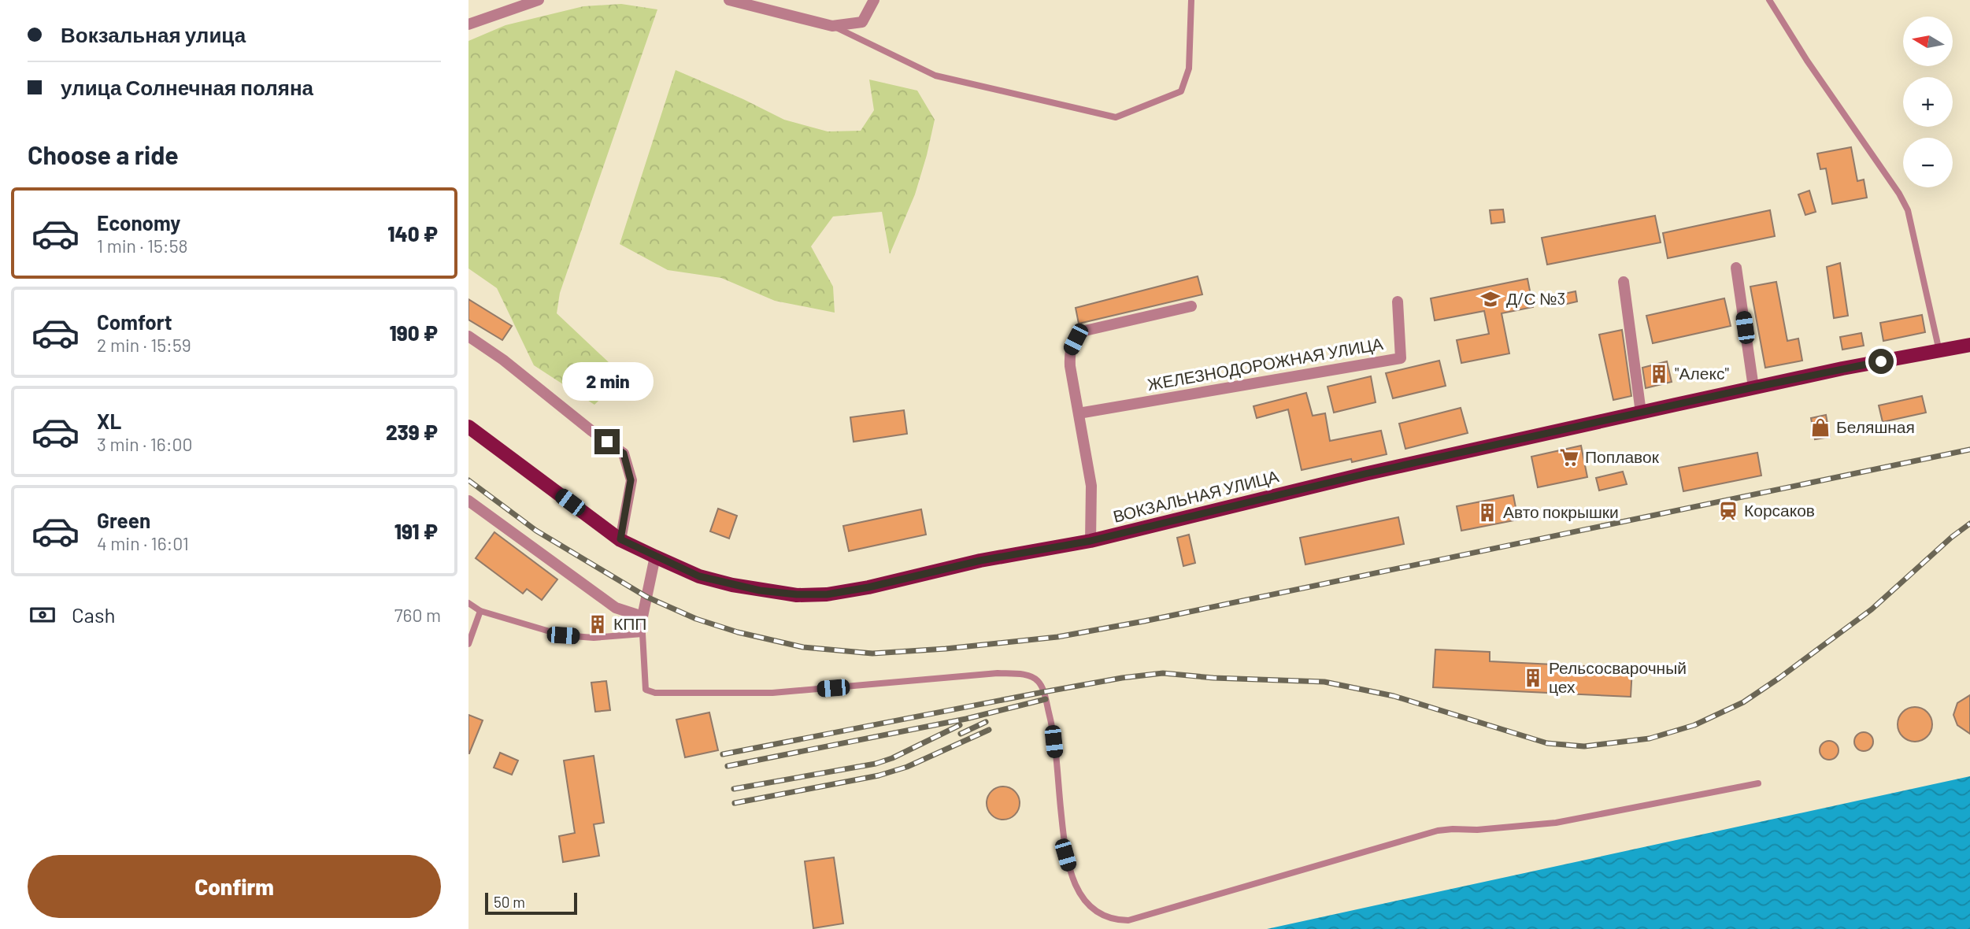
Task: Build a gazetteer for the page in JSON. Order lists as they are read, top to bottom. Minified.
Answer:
{"streets":{"main road":["ВОКЗАЛЬНАЯ УЛИЦА"],"street":["ЖЕЛЕЗНОДОРОЖНАЯ УЛИЦА"]},"places":{"school or university":["Д/С №3"],"building":["\"Алекс\"","Авто покрышки","КПП","Рельсосварочный цех"],"shop":["Беляшная"],"supermarket":["Поплавок"],"station":["Корсаков"]},"scale_bar":"50 m","north":"left","page":{"banner":["Вокзальная улица","улица Солнечная поляна"],"map_buttons":["+","−"],"heading":"Choose a ride","list":[{"name":"Economy","note":"1 min · 15:58","value":"140 ₽"},{"name":"Comfort","note":"2 min · 15:59","value":"190 ₽"},{"name":"XL","note":"3 min · 16:00","value":"239 ₽"},{"name":"Green","note":"4 min · 16:01","value":"191 ₽"}],"bubble":"2 min","pay":["Cash","760 m"],"buttons":"Confirm","scale":"50 m"}}
